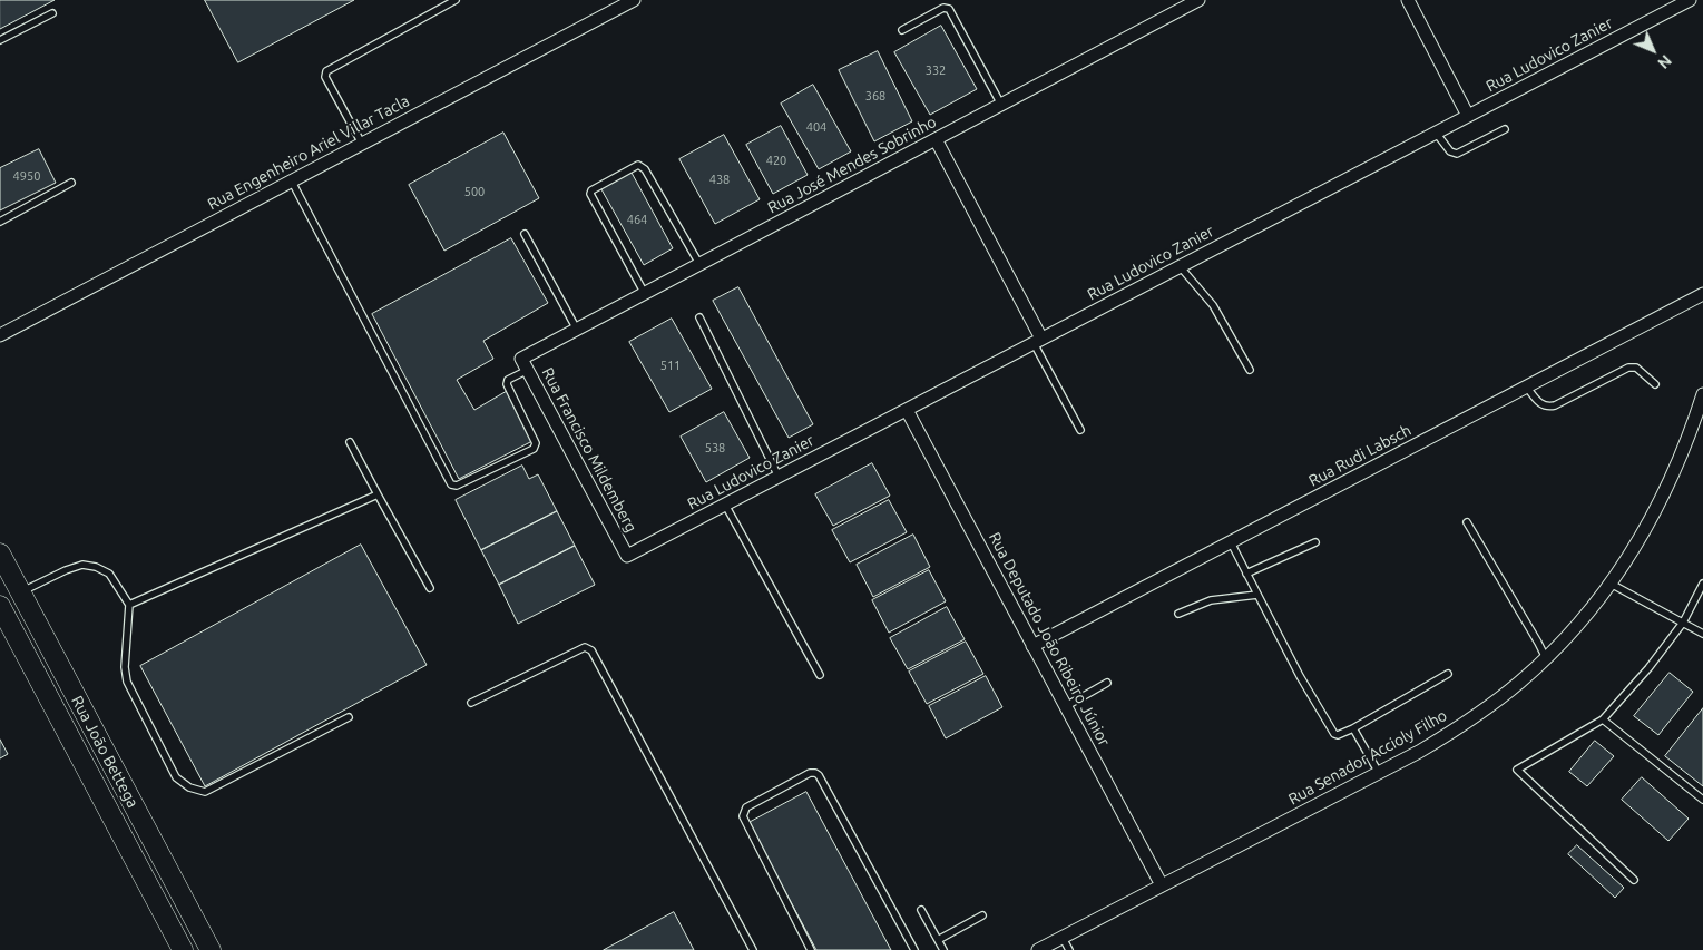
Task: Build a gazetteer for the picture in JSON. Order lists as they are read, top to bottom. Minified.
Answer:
{"streets":{"main road":["Rua João Bettega"],"street":["Rua Ludovico Zanier","Rua Engenheiro Ariel Villar Tacla","Rua José Mendes Sobrinho","Rua Francisco Mildemberg","Rua Rudi Labsch","Rua Deputado João Ribeiro Júnior","Rua Senador Accioly Filho"]},"crossings":[["Rua Ludovico Zanier","Rua Francisco Mildemberg"],["Rua Ludovico Zanier","Rua Deputado João Ribeiro Júnior"],["Rua José Mendes Sobrinho","Rua Francisco Mildemberg"],["Rua Rudi Labsch","Rua Deputado João Ribeiro Júnior"],["Rua Deputado João Ribeiro Júnior","Rua Senador Accioly Filho"]],"house_numbers":["332","368","404","420","4950","438","500","464","511","538"],"north":"bottom right"}
